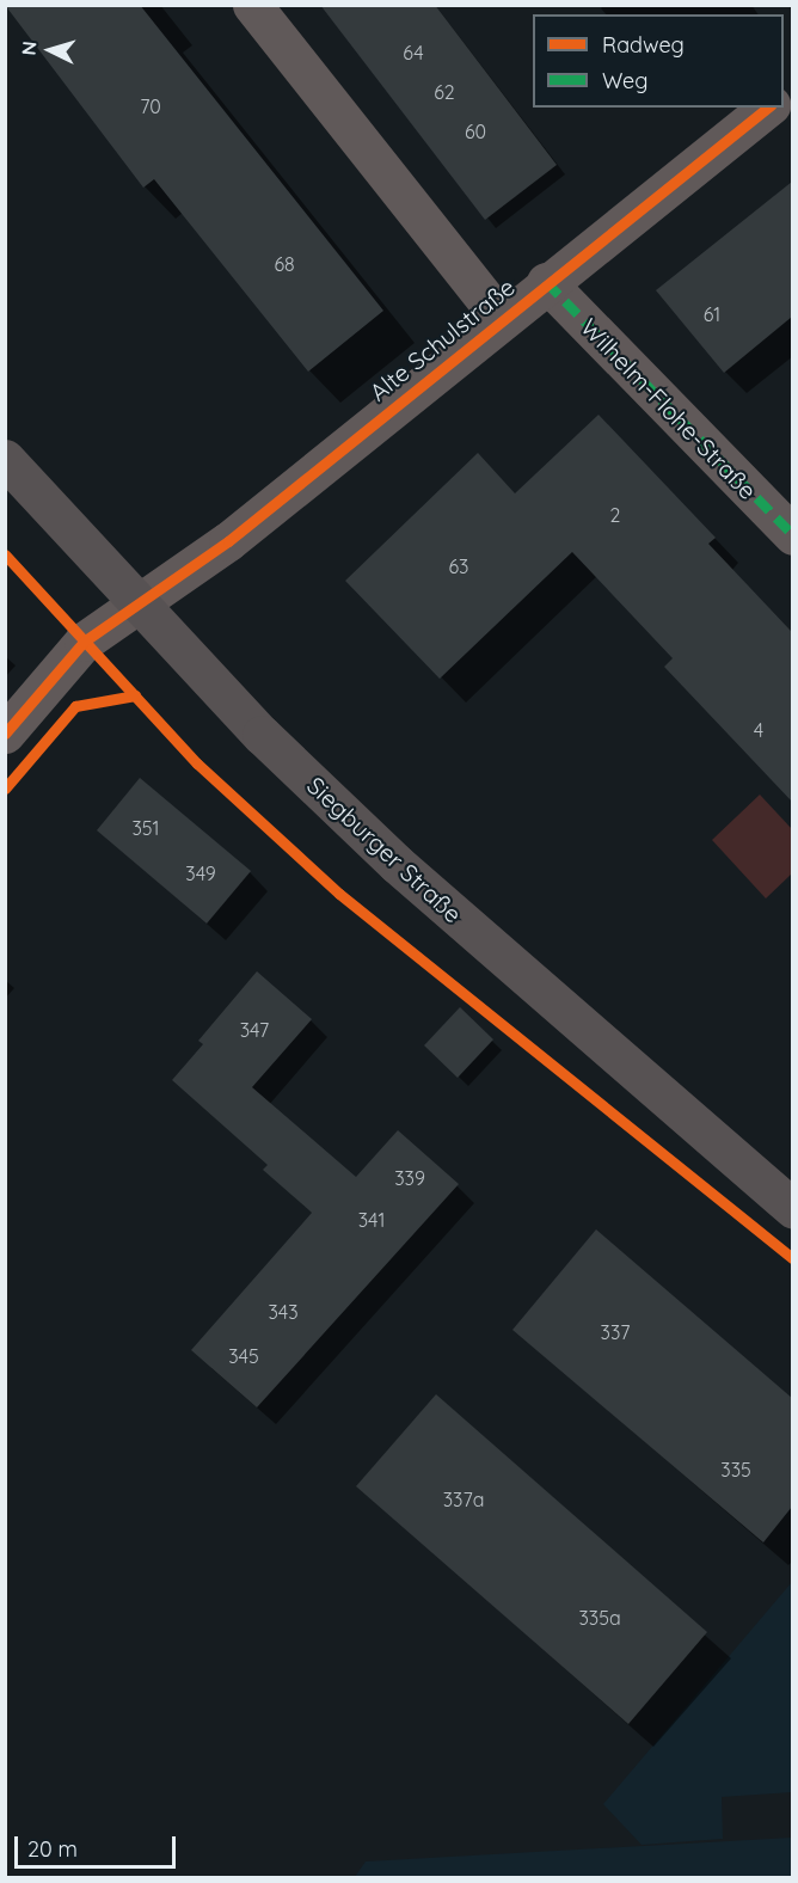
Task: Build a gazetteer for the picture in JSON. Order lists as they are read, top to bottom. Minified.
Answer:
{"streets":{"main road":["Siegburger Straße"],"street":["Alte Schulstraße","Wilhelm-Flohe-Straße"]},"crossings":[["Alte Schulstraße","Wilhelm-Flohe-Straße"],["Alte Schulstraße","Siegburger Straße"]],"house_numbers":["64","62","70","60","68","61","2","63","4","351","349","347","339","341","343","337","345","335","337a","335a"],"legend":["Radweg","Weg"],"scale_bar":"20 m","north":"left"}
